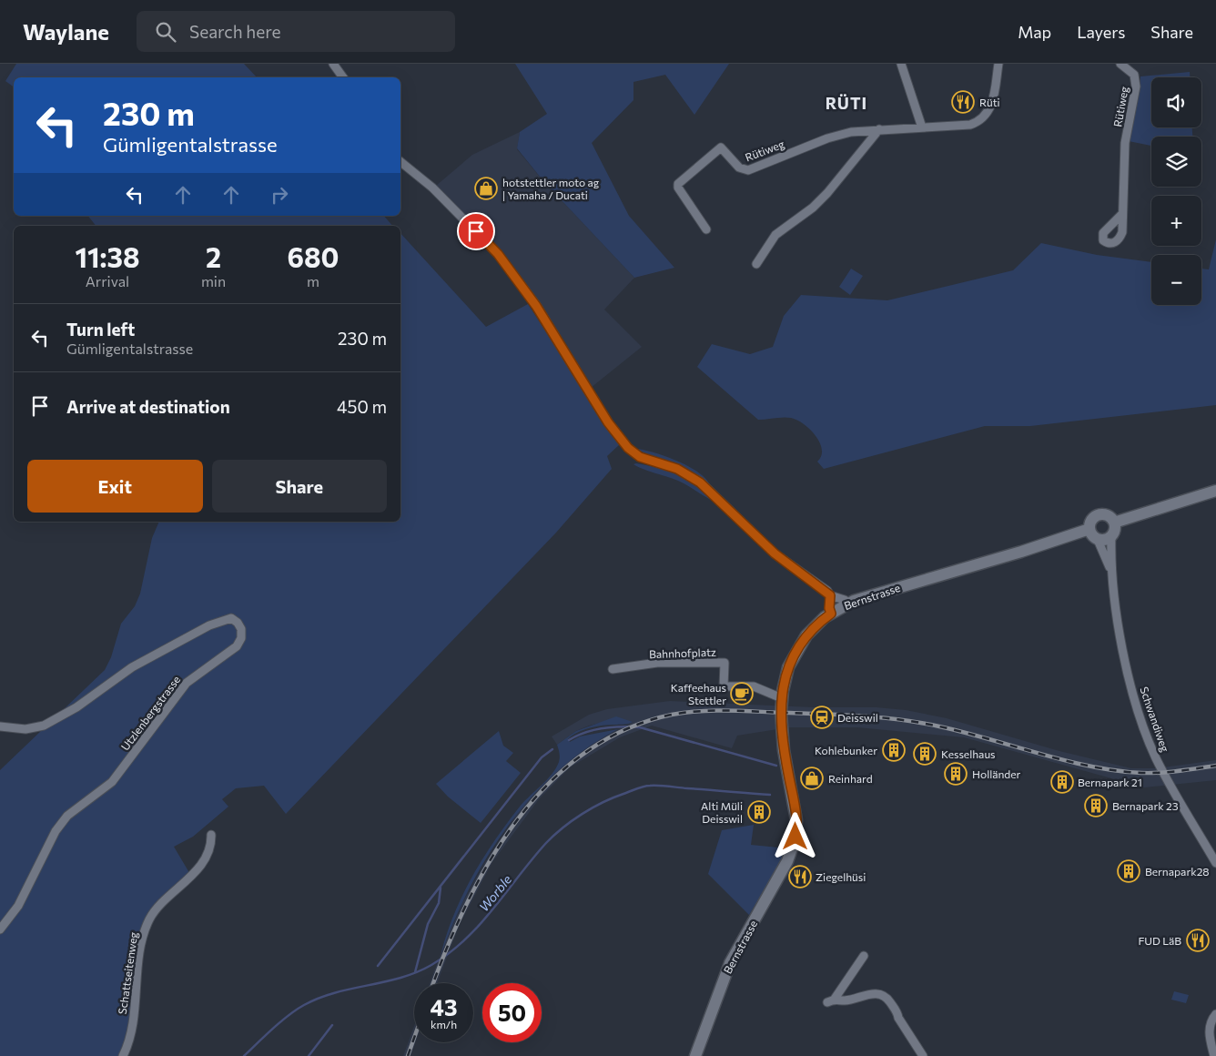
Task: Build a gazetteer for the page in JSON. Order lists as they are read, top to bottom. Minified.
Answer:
{"streets":{"main road":["Bernstrasse"],"street":["Rütiweg","Bahnhofplatz","Utzlenbergstrasse","Schwandiweg","Schattseitenweg"]},"crossings":[["Bernstrasse","Bahnhofplatz"],["Bernstrasse","Schwandiweg"]],"districts":["RÜTI"],"water":["Worble"],"places":{"restaurant":["Rüti","Ziegelhüsi","FUD LäB"],"shop":["hotstettler moto ag | Yamaha / Ducati","Reinhard"],"cafe":["Kaffeehaus Stettler"],"station":["Deisswil"],"building":["Kohlebunker","Kesselhaus","Holländer","Bernapark 21","Bernapark 23","Alti Müli Deisswil","Bernapark28"]},"page":{"header":"Waylane","search":"Search here","nav":["Map","Layers","Share"],"map_buttons":["+","−"],"turn":["230 m","Gümligentalstrasse"],"eta":["11:38","Arrival","2","min","680","m"],"list":[{"name":"Turn left","note":"Gümligentalstrasse","value":"230 m"},{"name":"Arrive at destination","value":"450 m"}],"buttons":["Exit","Share"],"speed":"43 km/h","limit":"50"}}
